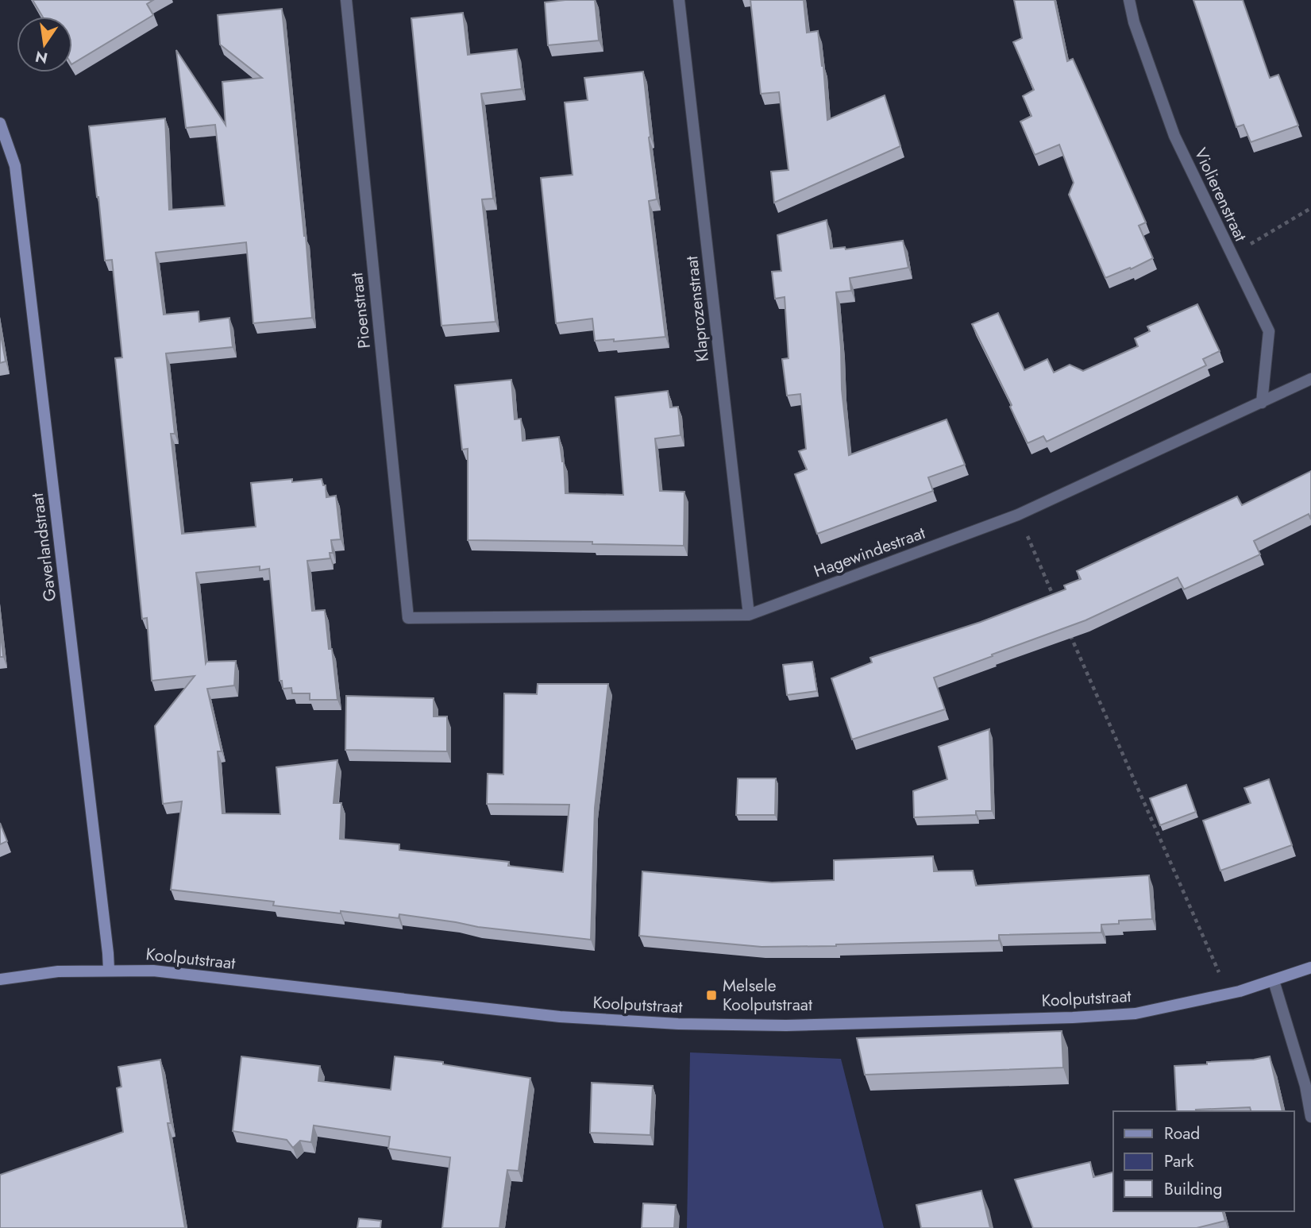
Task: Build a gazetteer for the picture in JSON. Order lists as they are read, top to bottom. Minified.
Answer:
{"streets":{"street":["Violierenstraat","Klaprozenstraat","Pioenstraat","Gaverlandstraat","Hagewindestraat","Koolputstraat"]},"crossings":[["Violierenstraat","Hagewindestraat"],["Klaprozenstraat","Hagewindestraat"],["Pioenstraat","Hagewindestraat"],["Gaverlandstraat","Koolputstraat"]],"places":{"transit":["Melsele Koolputstraat"]},"legend":["Road","Park","Building"],"north":"bottom"}
